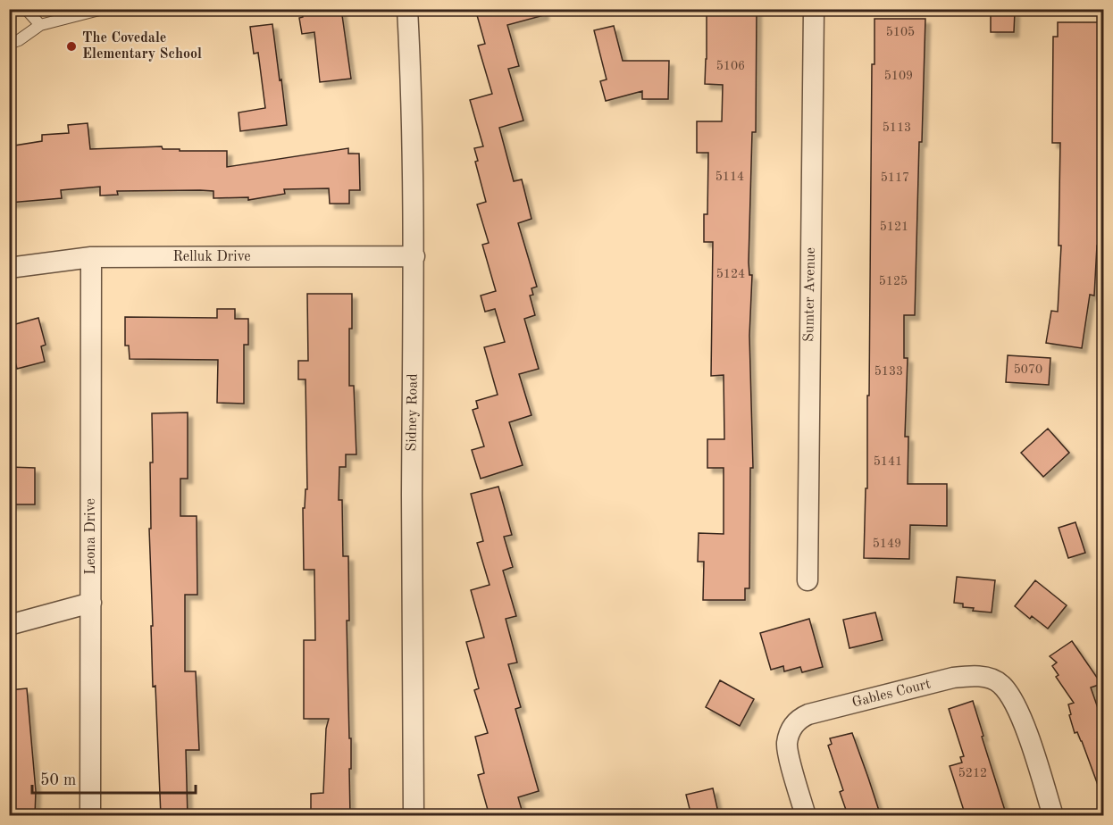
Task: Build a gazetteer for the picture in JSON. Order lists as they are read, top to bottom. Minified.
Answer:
{"streets":{"street":["Relluk Drive","Sumter Avenue","Sidney Road","Leona Drive","Gables Court"]},"crossings":[["Relluk Drive","Sidney Road"],["Relluk Drive","Leona Drive"]],"places":["The Covedale Elementary School"],"house_numbers":["5105","5106","5109","5113","5114","5117","5121","5124","5125","5070","5133","5141","5149","5212"],"scale_bar":"50 m"}
